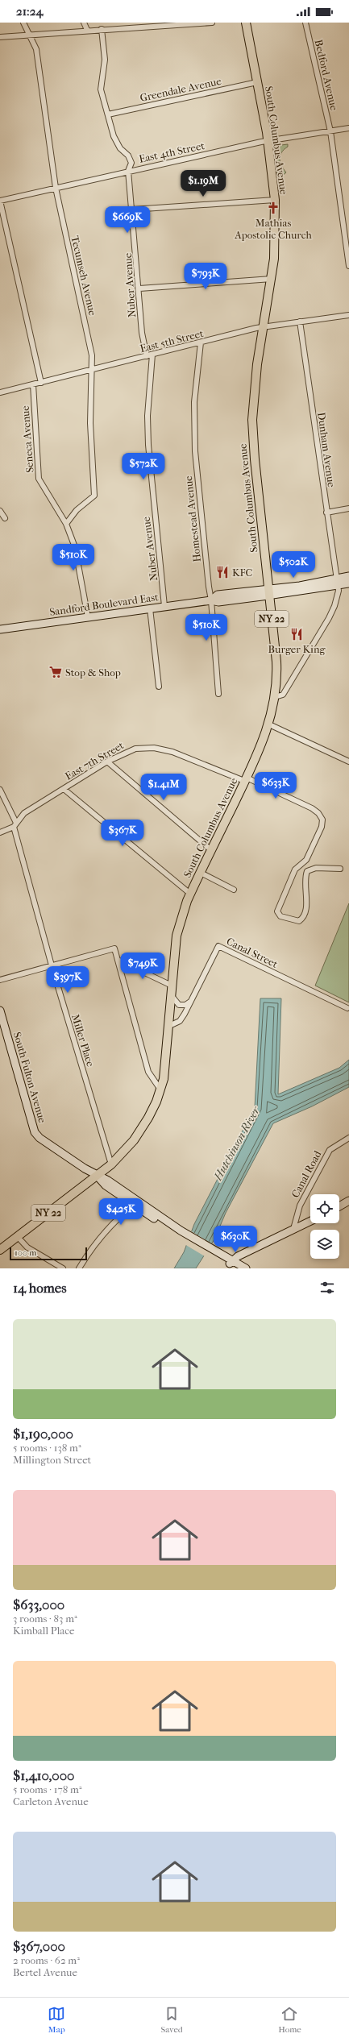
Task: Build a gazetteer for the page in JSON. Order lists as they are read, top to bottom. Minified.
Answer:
{"streets":{"main road":["South Columbus Avenue","NY 22"],"street":["Bedford Avenue","Greendale Avenue","East 4th Street","Tecumseh Avenue","Nuber Avenue","East 5th Street","Seneca Avenue","Dunham Avenue","Homestead Avenue","Sandford Boulevard East","East 7th Street","Canal Street","Miller Place","South Fulton Avenue","Canal Road"]},"crossings":[["Bedford Avenue","East 4th Street"],["Greendale Avenue","South Columbus Avenue"],["Greendale Avenue","Nuber Avenue"],["South Columbus Avenue","East 4th Street"],["South Columbus Avenue","East 5th Street"],["South Columbus Avenue","Dunham Avenue"],["South Columbus Avenue","Sandford Boulevard East"],["South Columbus Avenue","East 7th Street"],["South Columbus Avenue","Canal Street"],["South Columbus Avenue","Miller Place"],["South Columbus Avenue","South Fulton Avenue"],["East 4th Street","Tecumseh Avenue"],["East 4th Street","Nuber Avenue"],["Tecumseh Avenue","East 5th Street"],["Tecumseh Avenue","Seneca Avenue"],["Nuber Avenue","East 5th Street"],["Nuber Avenue","Sandford Boulevard East"],["East 5th Street","Seneca Avenue"],["East 5th Street","Dunham Avenue"],["East 5th Street","Homestead Avenue"],["Seneca Avenue","Sandford Boulevard East"],["Dunham Avenue","Sandford Boulevard East"],["Homestead Avenue","Sandford Boulevard East"],["East 7th Street","Miller Place"]],"water":["Hutchinson River"],"places":{"church":["Mathias Apostolic Church"],"restaurant":["KFC","Burger King"],"supermarket":["Stop & Shop"]},"scale_bar":"100 m","page":{"status":"21:24","price":["$1.19M","$669K","$793K","$572K","$510K","$502K","$510K","$633K","$1.41M","$367K","$749K","$397K","$425K","$630K"],"scale":"100 m","heading":"14 homes","list":[{"name":"$1,190,000","note":"5 rooms · 138 m² · Millington Street"},{"name":"$633,000","note":"3 rooms · 83 m² · Kimball Place"},{"name":"$1,410,000","note":"5 rooms · 178 m² · Carleton Avenue"},{"name":"$367,000","note":"2 rooms · 62 m² · Bertel Avenue"}],"tabs":["Map","Saved","Home"]}}
